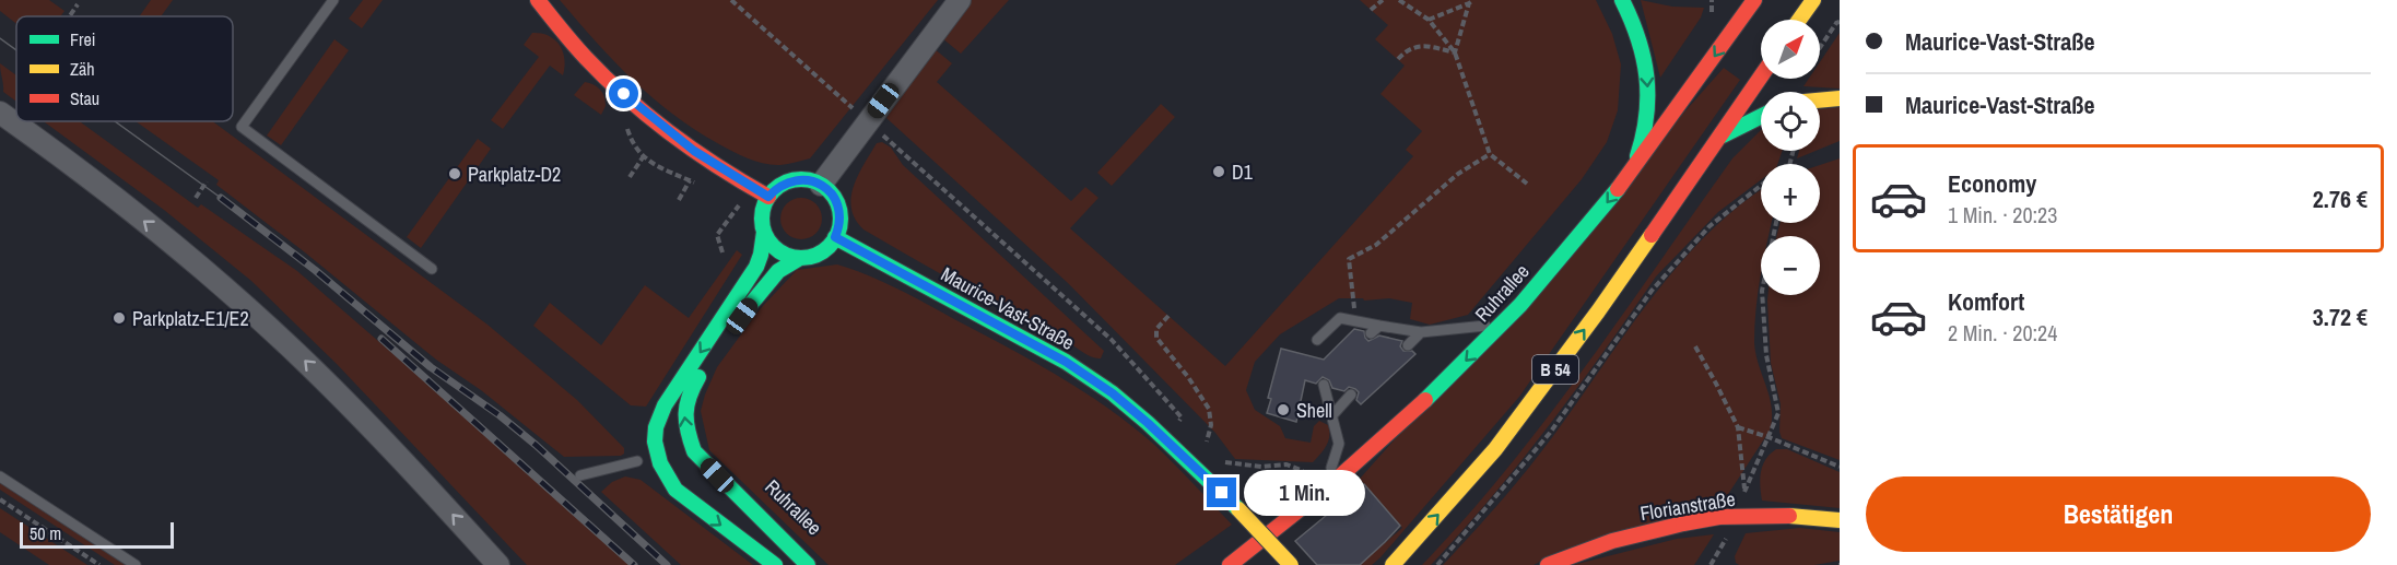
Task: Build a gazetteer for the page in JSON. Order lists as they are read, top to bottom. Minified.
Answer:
{"streets":{"main road":["Ruhrallee","Maurice-Vast-Straße","B 54","Florianstraße"]},"places":["D1","Parkplatz-D2","Parkplatz-E1/E2","Shell"],"legend":["Frei","Zäh","Stau"],"scale_bar":"50 m","north":"top right","page":{"banner":["Maurice-Vast-Straße","Maurice-Vast-Straße"],"map_buttons":["+","−"],"list":[{"name":"Economy","note":"1 Min. · 20:23","value":"2.76 €"},{"name":"Komfort","note":"2 Min. · 20:24","value":"3.72 €"}],"buttons":"Bestätigen","bubble":"1 Min.","scale":"50 m"}}
